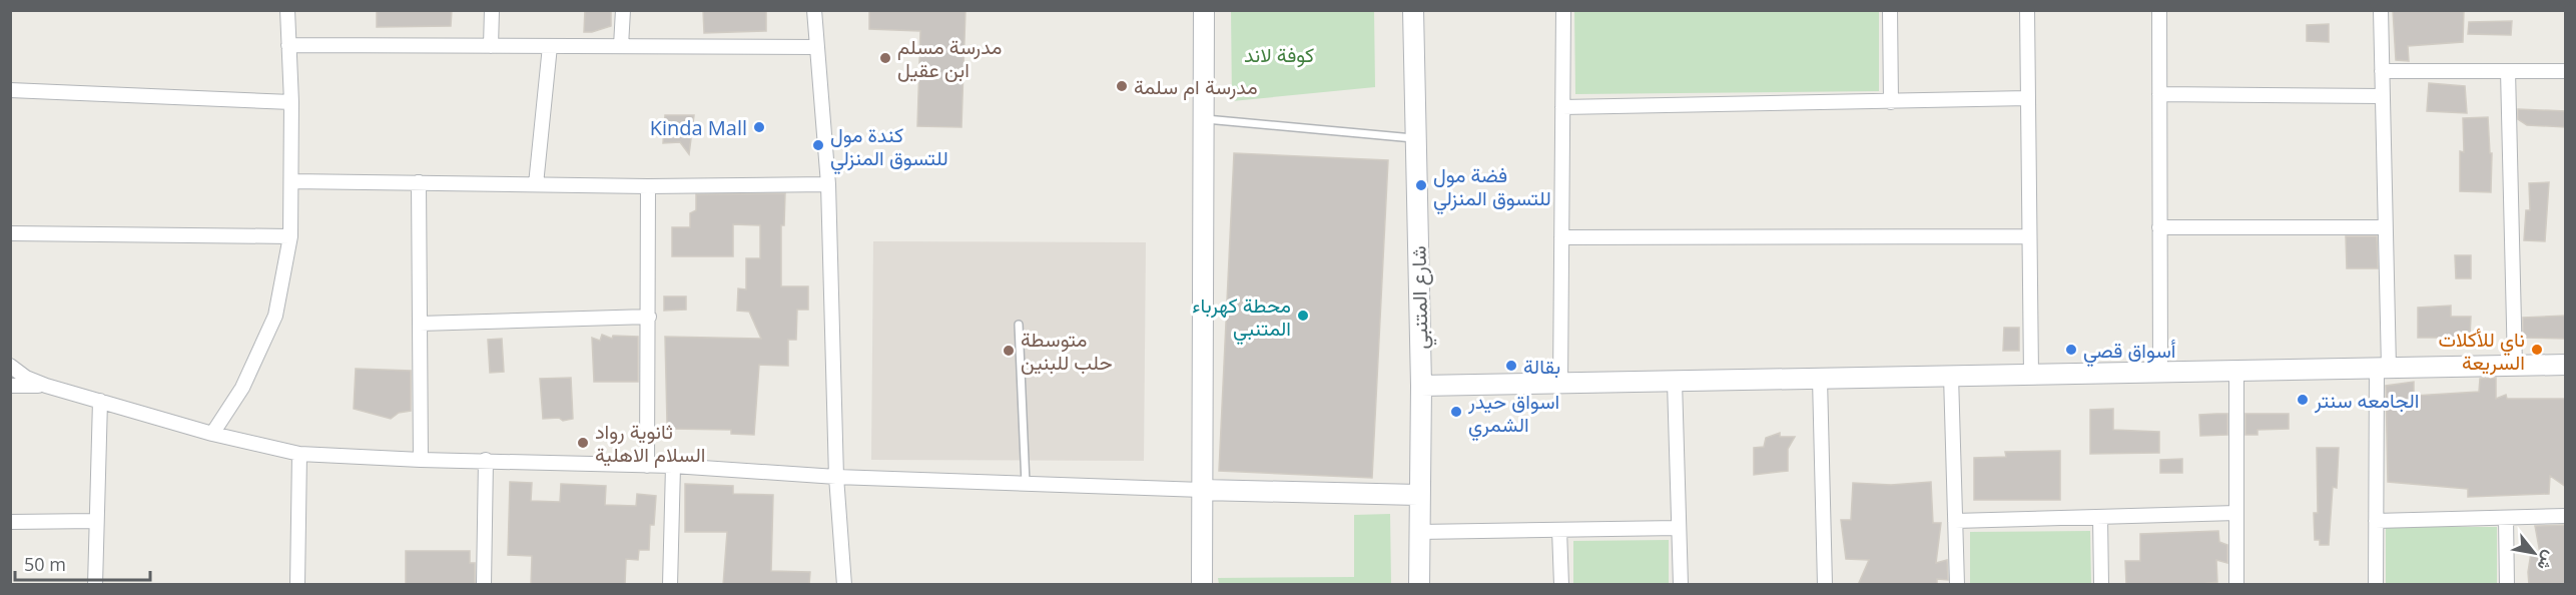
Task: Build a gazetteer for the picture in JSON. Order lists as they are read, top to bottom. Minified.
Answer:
{"streets":{"street":["شارع المتنبي"]},"parks":["كوفة لاند"],"places":["مدرسة مسلم ابن عقيل","مدرسة ام سلمة","Kinda Mall","كندة مول للتسوق المنزلي","فضة مول للتسوق المنزلي","محطة كهرباء المتنبي","أسواق قصي","ناي للأكلات السريعة","متوسطة حلب للبنين","بقالة","الجامعه سنتر","اسواق حيدر الشمري","ثانوية رواد السلام الاهلية"],"scale_bar":"50 m","north":"bottom right"}
